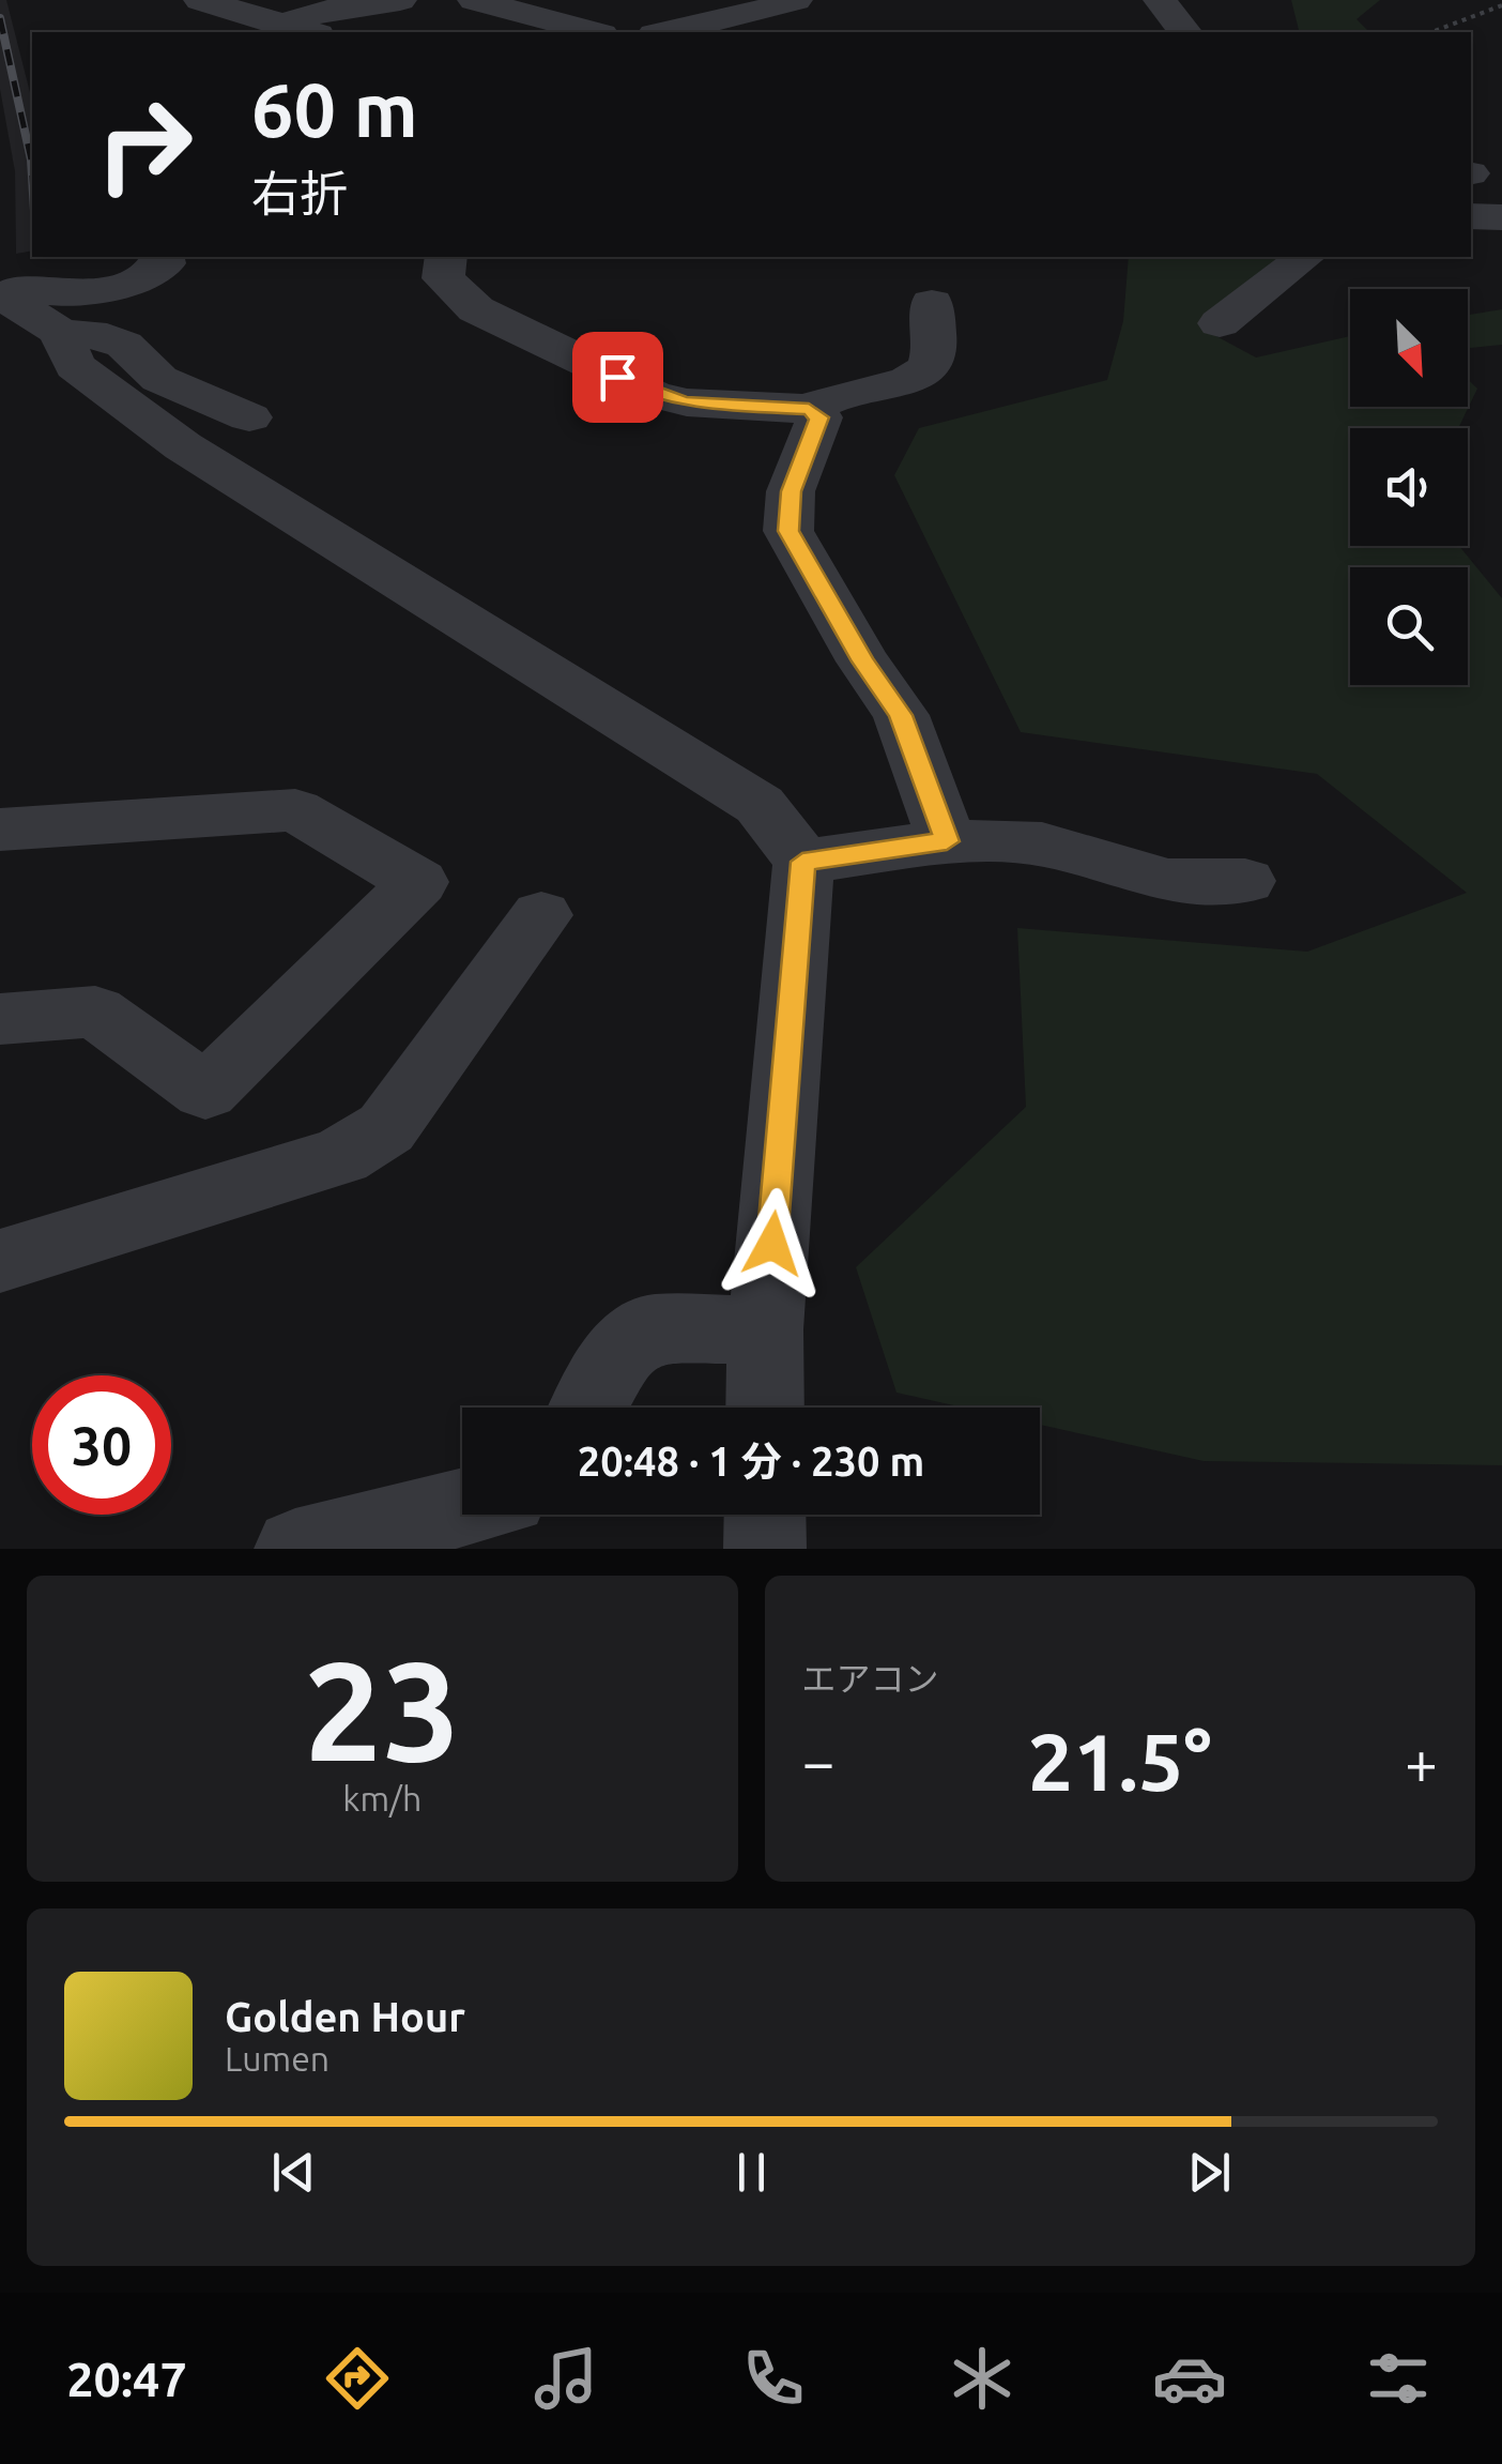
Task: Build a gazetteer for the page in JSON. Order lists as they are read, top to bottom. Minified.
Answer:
{"north":"bottom right","page":{"turn":["60 m","右折"],"limit":"30","trip":"20:48 · 1 分 · 230 m","tile":[["23","km/h"],"エアコン"],"heat":["−","21.5°","+"],"song":["Golden Hour","Lumen"],"tabs":"20:47"}}
